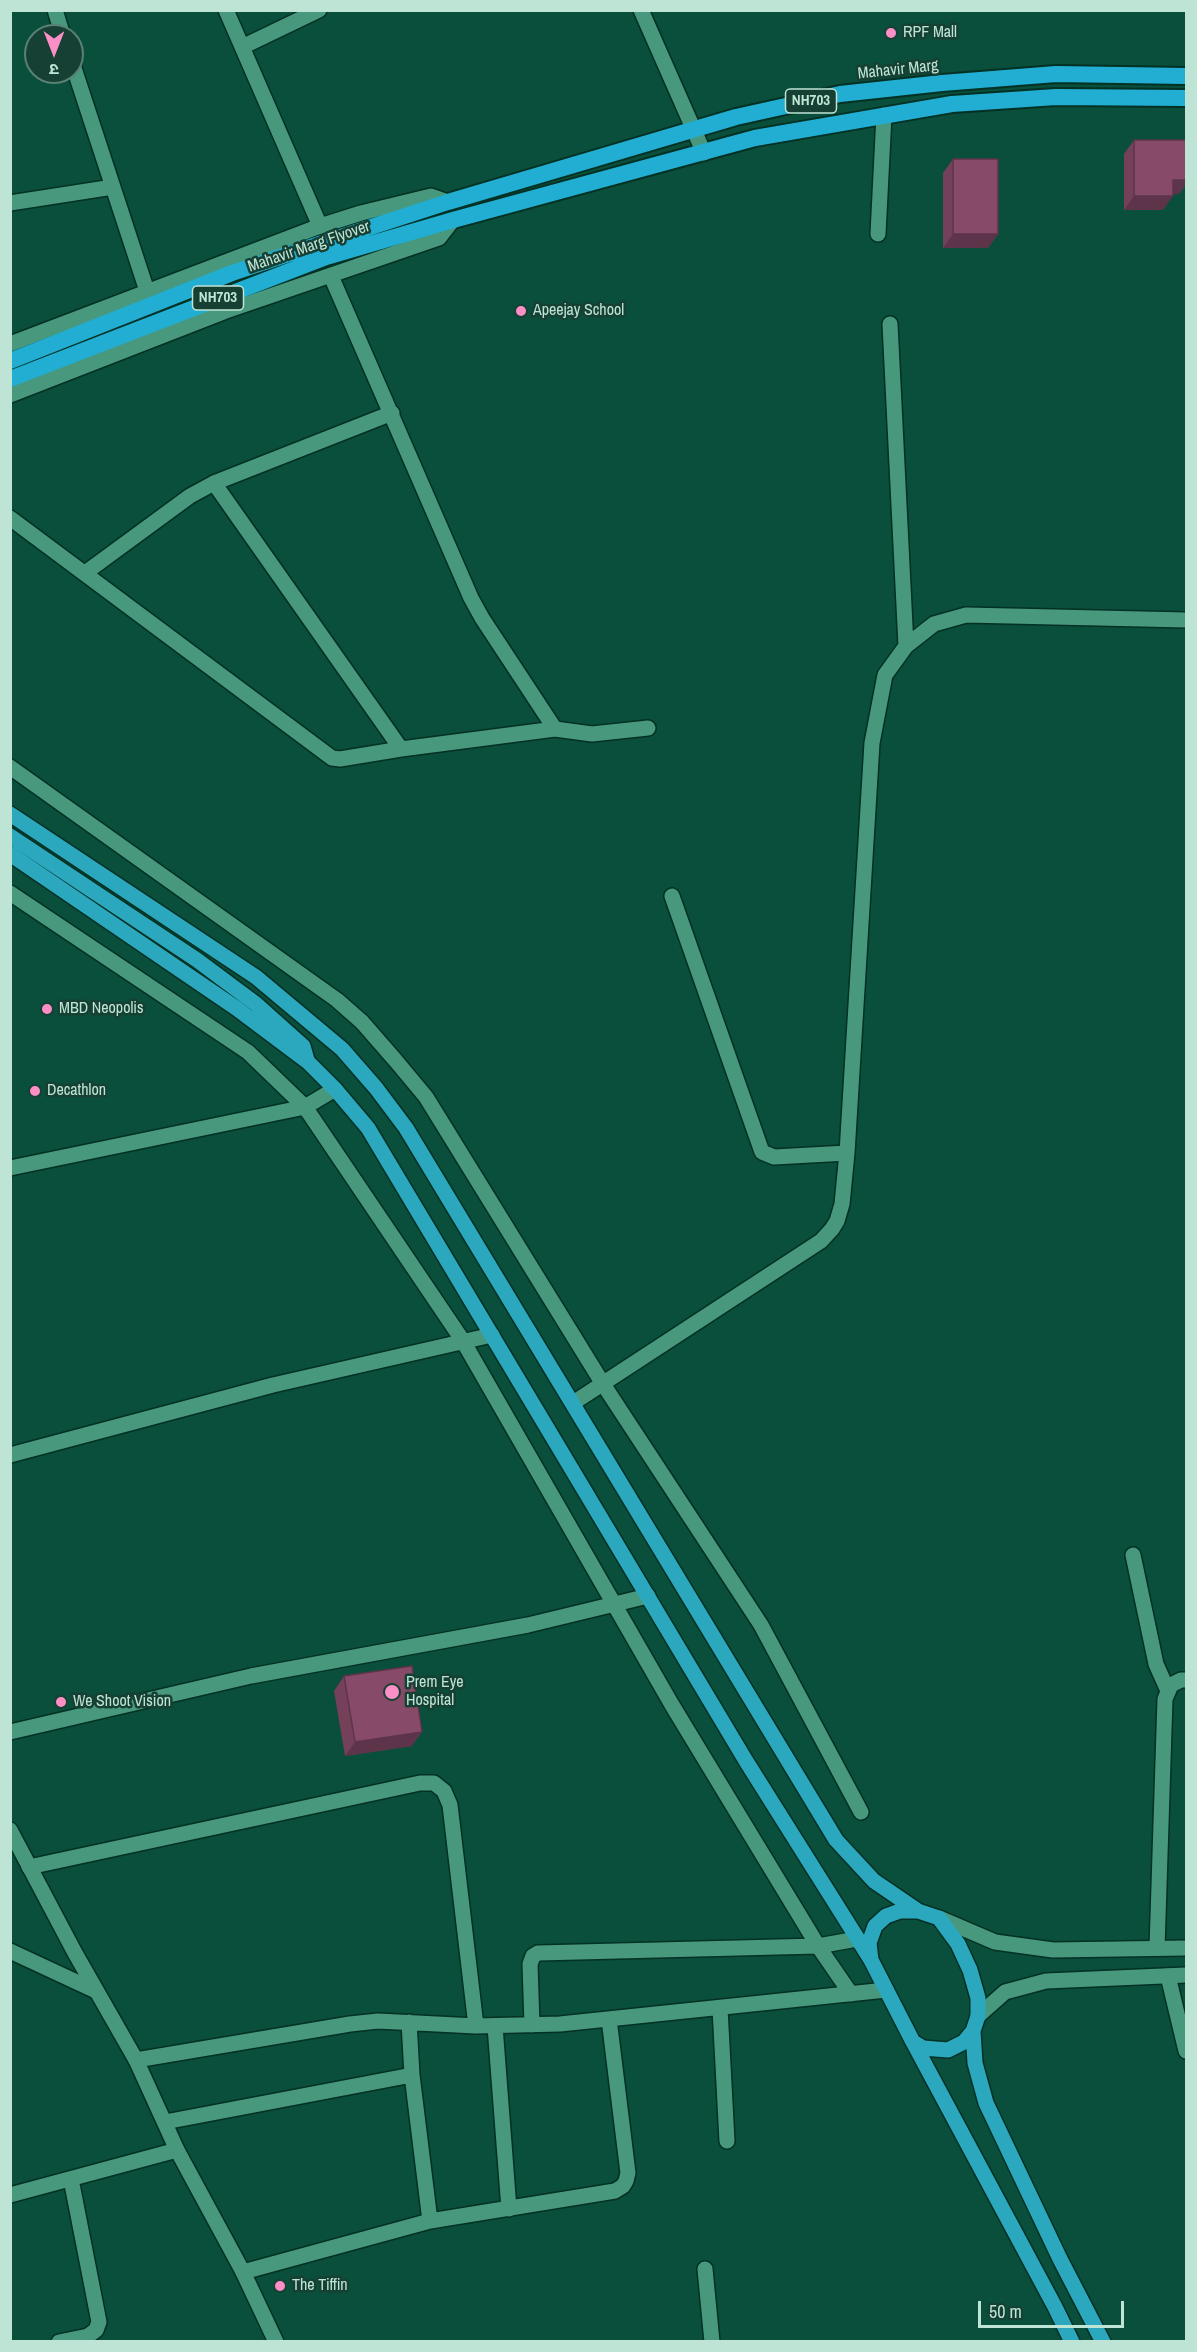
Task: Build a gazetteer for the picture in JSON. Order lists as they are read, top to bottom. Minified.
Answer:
{"streets":{"highway":["Mahavir Marg","NH703","Mahavir Marg Flyover"]},"crossings":[["Mahavir Marg","Mahavir Marg Flyover"],["NH703","Mahavir Marg Flyover"]],"places":["RPF Mall","Apeejay School","MBD Neopolis","Decathlon","Prem Eye Hospital","We Shoot Vision","The Tiffin"],"scale_bar":"50 m","north":"bottom"}
